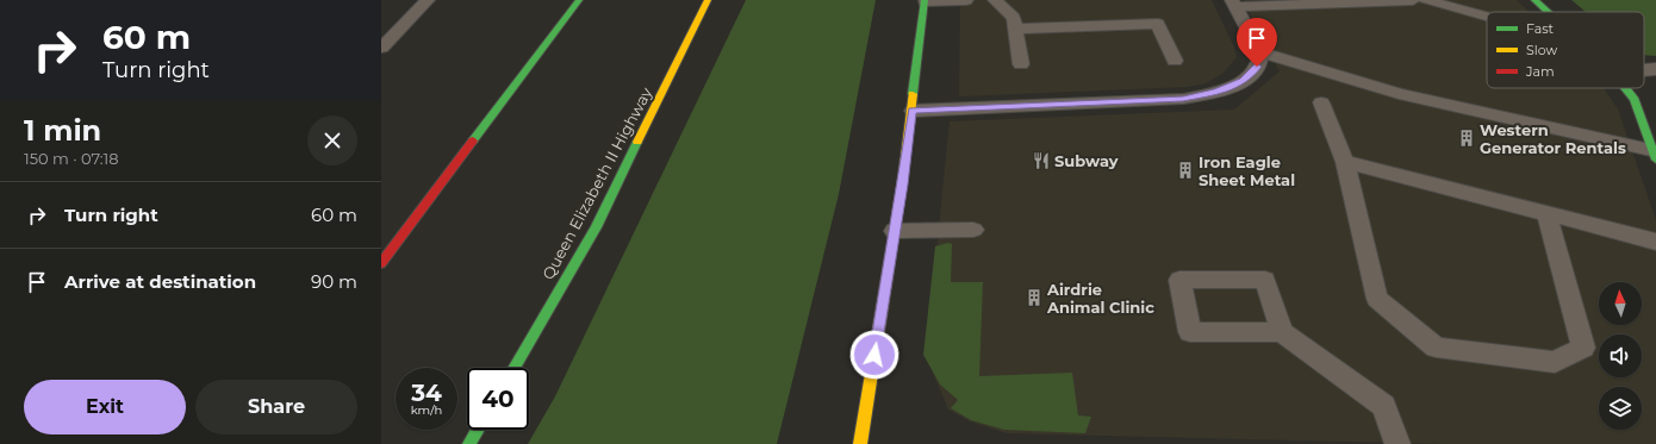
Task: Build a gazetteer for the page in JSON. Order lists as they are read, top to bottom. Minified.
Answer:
{"streets":{"main road":["Queen Elizabeth II Highway"]},"places":{"building":["Western Generator Rentals","Iron Eagle Sheet Metal","Airdrie Animal Clinic"],"restaurant":["Subway"]},"legend":["Fast","Slow","Jam"],"north":"top","page":{"turn":["60 m","Turn right"],"heading":["1 min","150 m · 07:18"],"list":[{"name":"Turn right","value":"60 m"},{"name":"Arrive at destination","value":"90 m"}],"speed":"34 km/h","limit":"40","buttons":["Exit","Share"]}}
